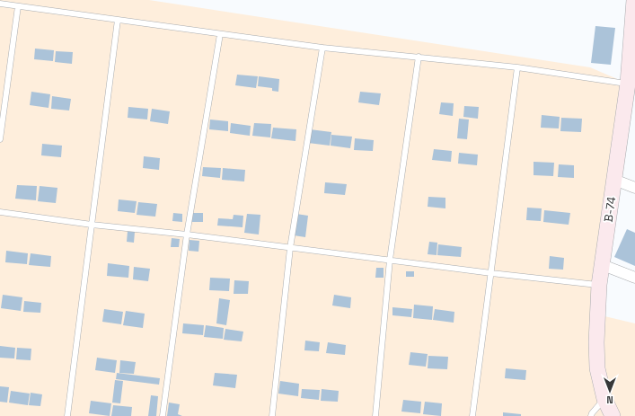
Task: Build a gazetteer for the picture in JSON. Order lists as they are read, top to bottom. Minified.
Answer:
{"streets":{"street":["B-74"]},"north":"bottom"}
